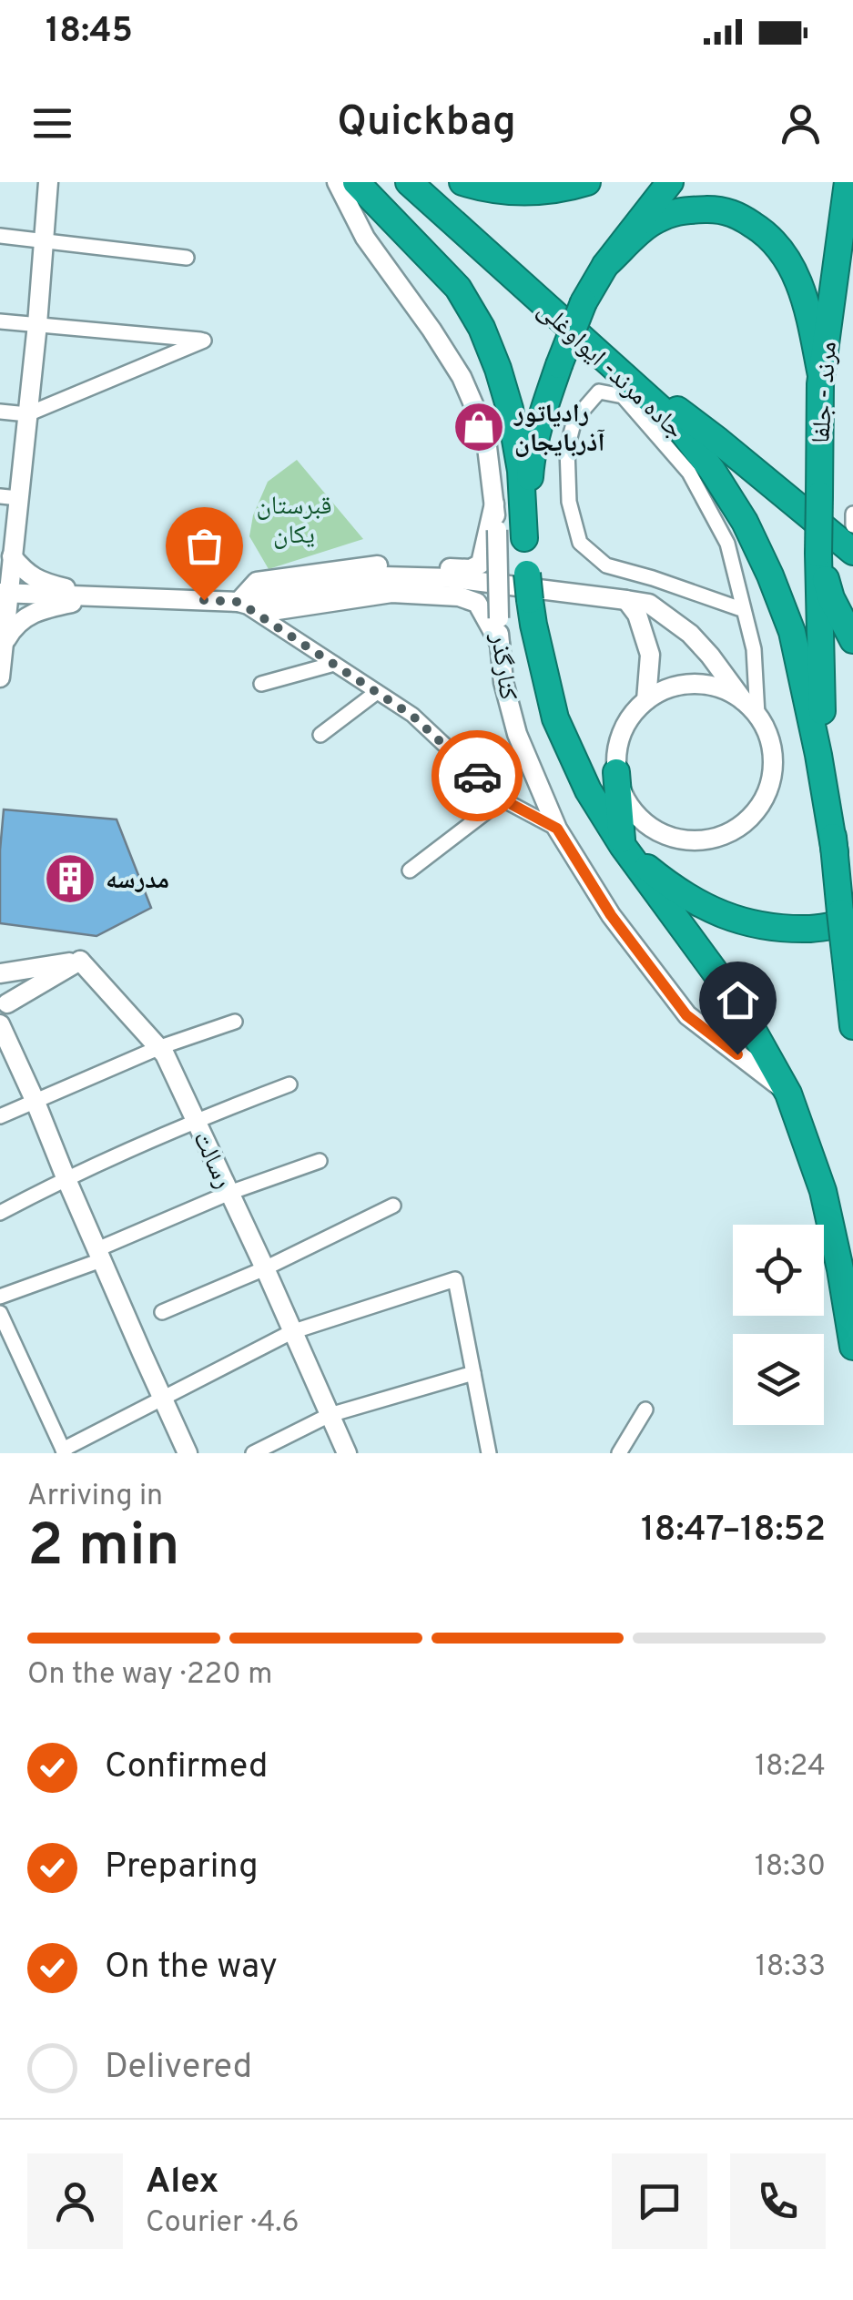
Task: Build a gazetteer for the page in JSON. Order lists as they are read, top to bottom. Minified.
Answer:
{"streets":{"highway":["جاده مرند- ایواوغلی","مرند - جلفا"],"street":["کنارگذر","رسالت"]},"parks":["قبرستان یکان"],"places":{"shop":["رادیاتور آذربایجان"],"building":["مدرسه"]},"page":{"status":"18:45","header":"Quickbag","heading":["2 min","Arriving in","18:47–18:52"],"panel":["Alex","Courier · 4.6"],"bar":"On the way · 220 m","list":[["Confirmed","18:24"],["Preparing","18:30"],["On the way","18:33"],"Delivered"]}}
